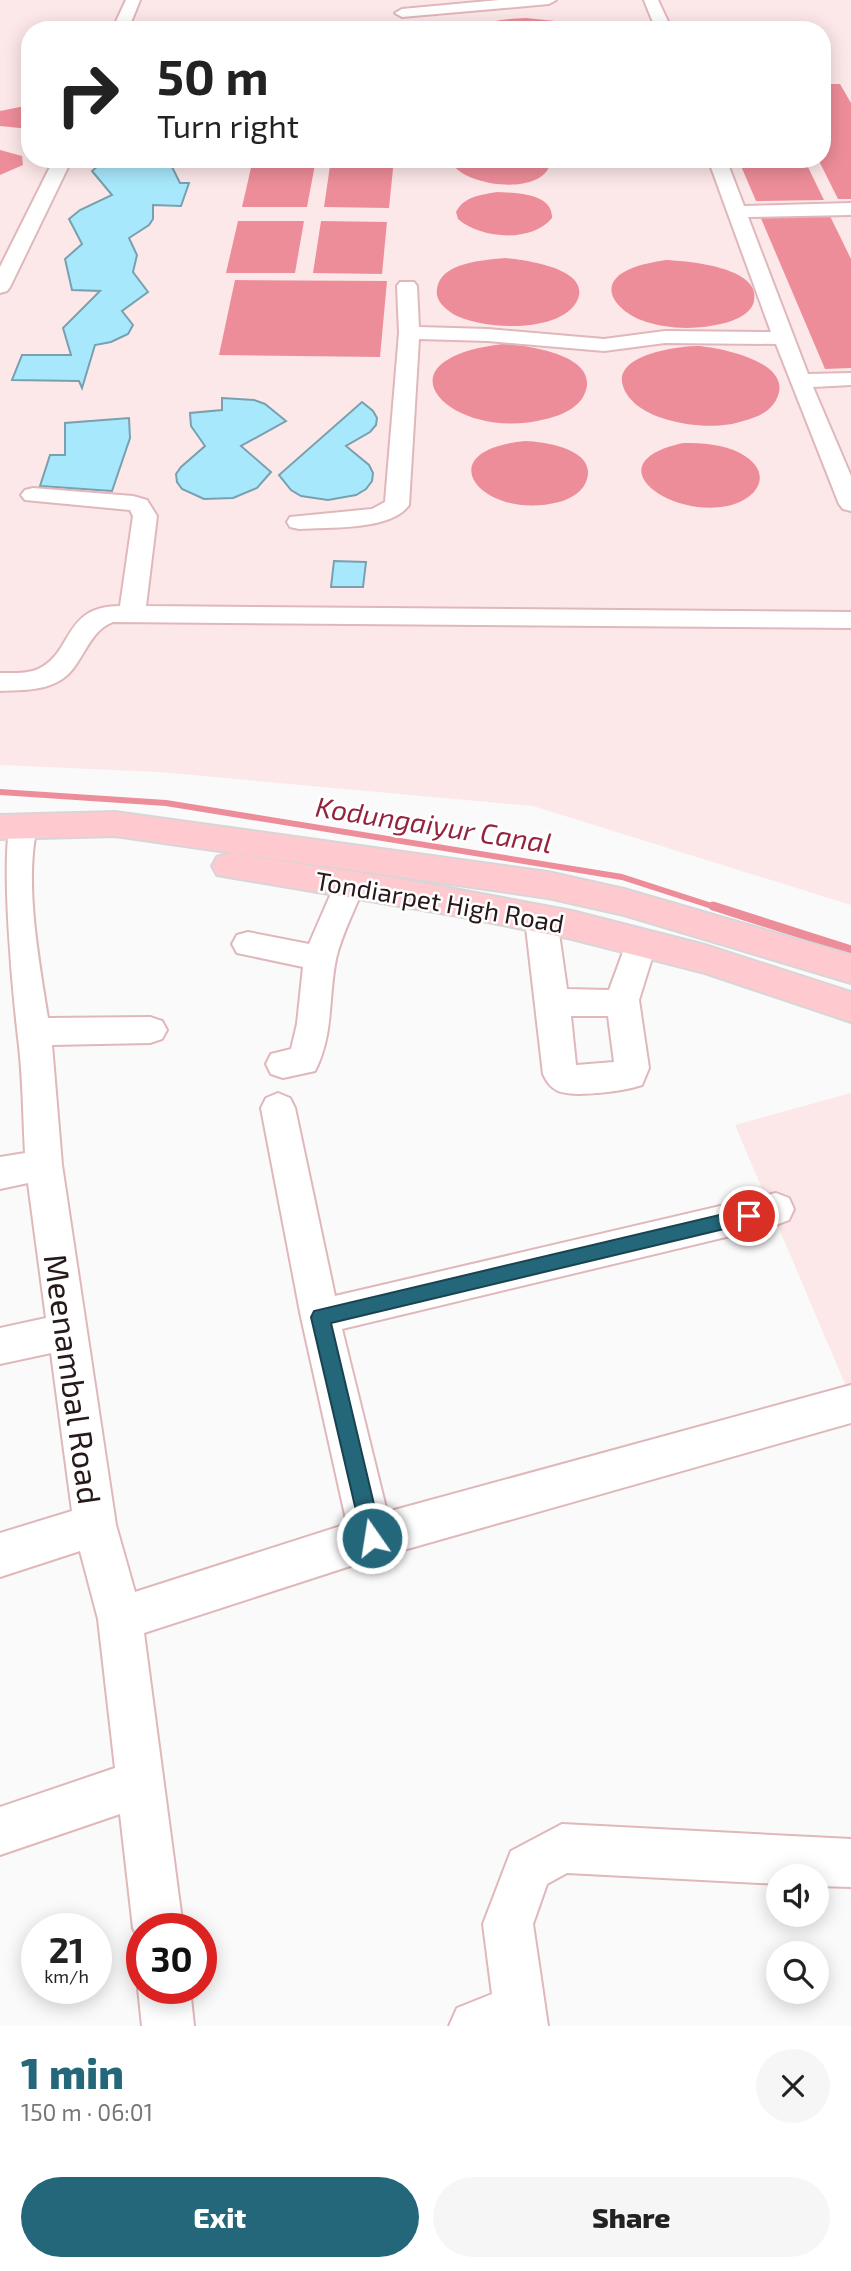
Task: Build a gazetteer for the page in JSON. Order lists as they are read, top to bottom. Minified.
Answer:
{"streets":{"main road":["Tondiarpet High Road"],"street":["Meenambal Road"]},"crossings":[["Tondiarpet High Road","Meenambal Road"]],"water":["Kodungaiyur Canal"],"page":{"turn":["50 m","Turn right"],"speed":"21 km/h","limit":"30","heading":["1 min","150 m · 06:01"],"buttons":["Exit","Share"]}}
